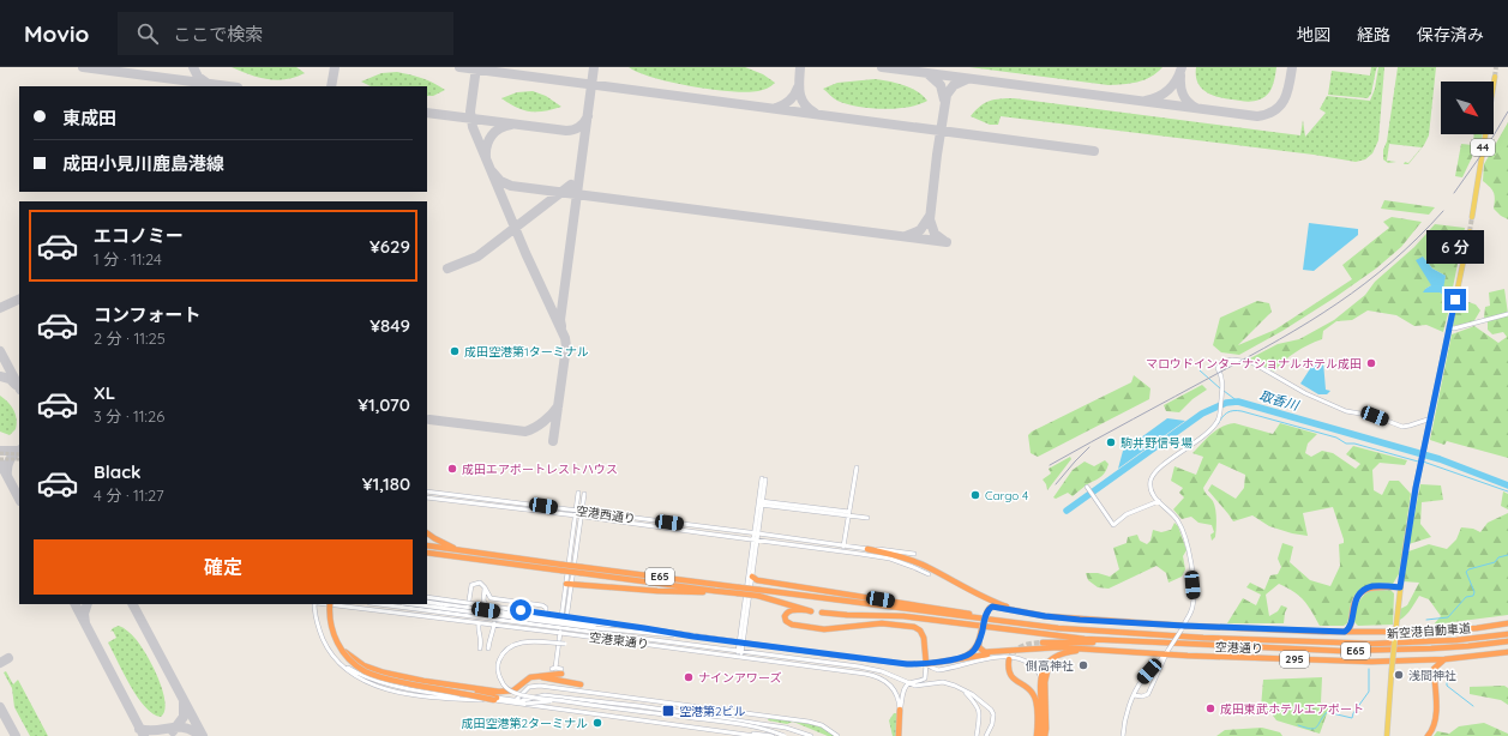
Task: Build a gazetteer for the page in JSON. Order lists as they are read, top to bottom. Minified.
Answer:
{"streets":{"highway":["E65","新空港自動車道","空港通り","295"],"main road":["44"],"street":["空港西通り","空港東通り"]},"crossings":[["E65","新空港自動車道"],["E65","295"],["空港通り","295"]],"water":["取香川"],"places":{"other":["成田空港第1ターミナル","マロウドインターナショナルホテル成田","駒井野信号場","成田エアポートレストハウス","Cargo 4","側高神社","浅間神社","ナインアワーズ","成田東武ホテルエアポート","成田空港第2ターミナル"],"transit":["空港第2ビル"]},"north":"bottom right","page":{"header":"Movio","search":"ここで検索","nav":["地図","経路","保存済み"],"banner":["東成田","成田小見川鹿島港線"],"list":[{"name":"エコノミー","note":"1 分 · 11:24","value":"¥629"},{"name":"コンフォート","note":"2 分 · 11:25","value":"¥849"},{"name":"XL","note":"3 分 · 11:26","value":"¥1,070"},{"name":"Black","note":"4 分 · 11:27","value":"¥1,180"}],"bubble":"6 分","buttons":"確定"}}
